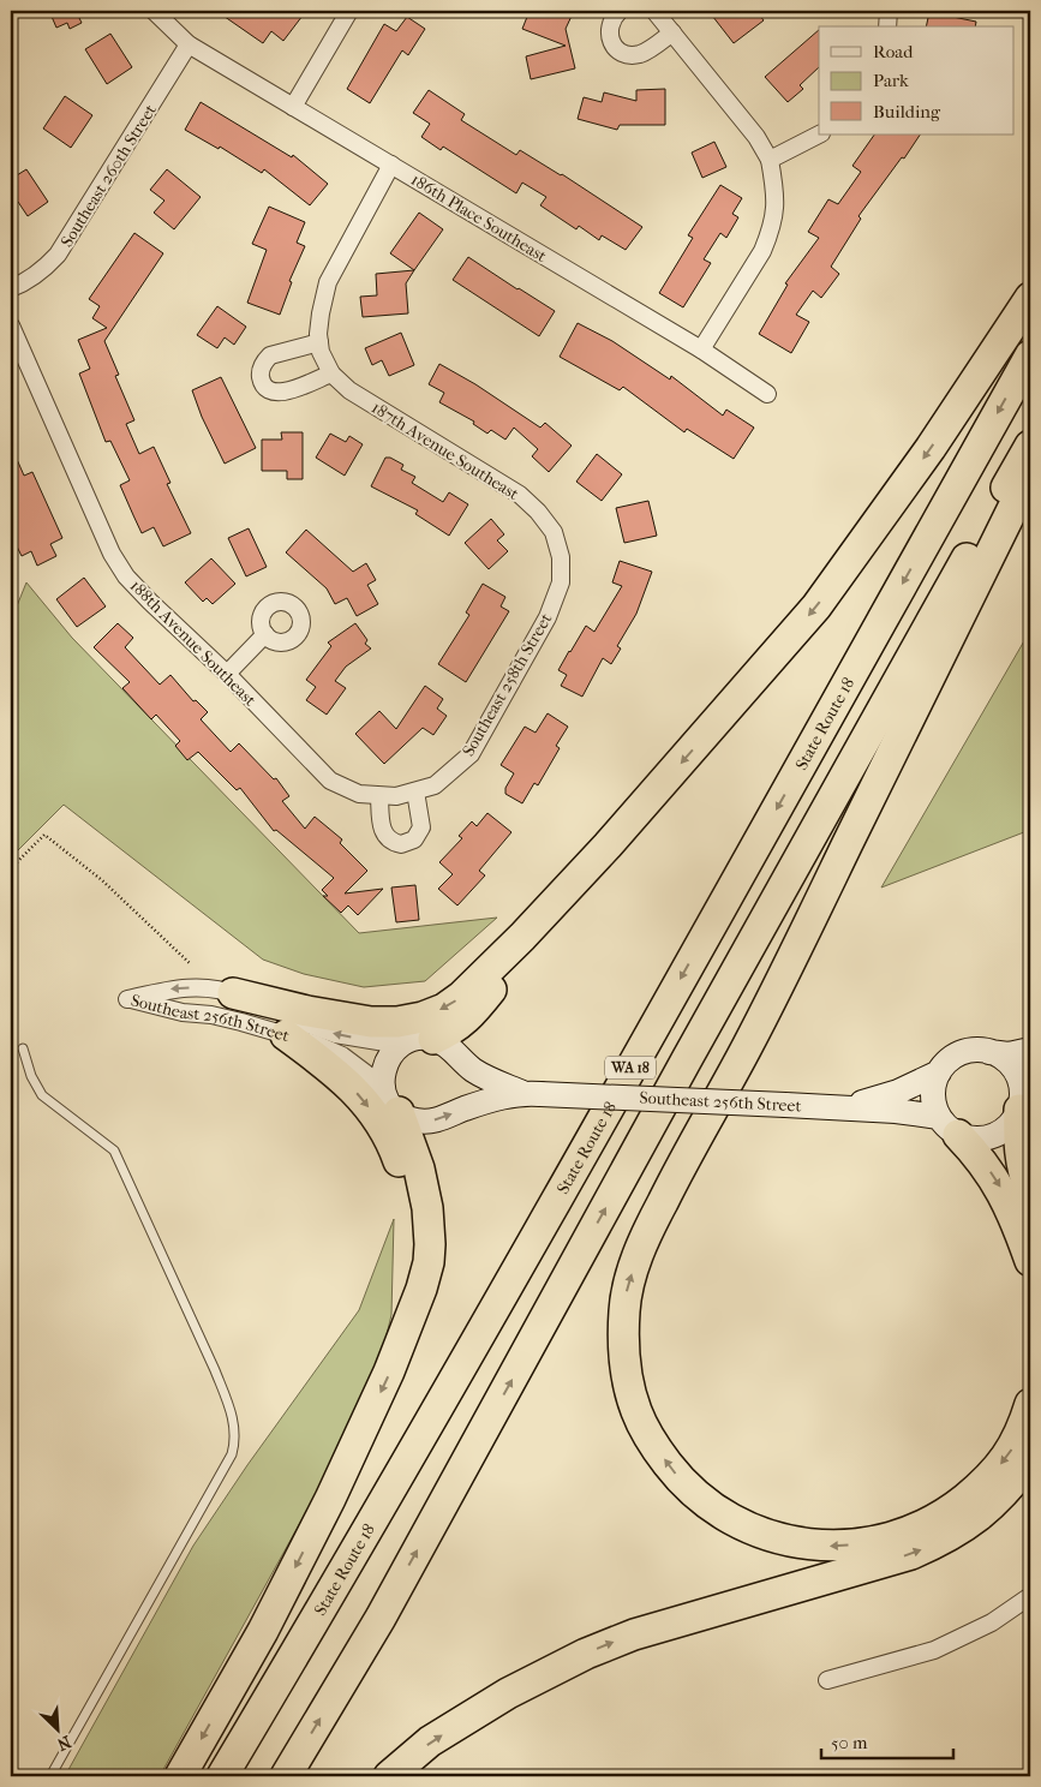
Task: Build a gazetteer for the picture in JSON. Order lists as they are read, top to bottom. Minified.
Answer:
{"streets":{"highway":["State Route 18","WA 18"],"main road":["Southeast 256th Street"],"street":["Southeast 260th Street","186th Place Southeast","187th Avenue Southeast","188th Avenue Southeast","Southeast 258th Street"]},"crossings":[["Southeast 260th Street","186th Place Southeast"],["187th Avenue Southeast","Southeast 258th Street"],["188th Avenue Southeast","Southeast 258th Street"]],"legend":["Road","Park","Building"],"scale_bar":"50 m","north":"bottom right"}
